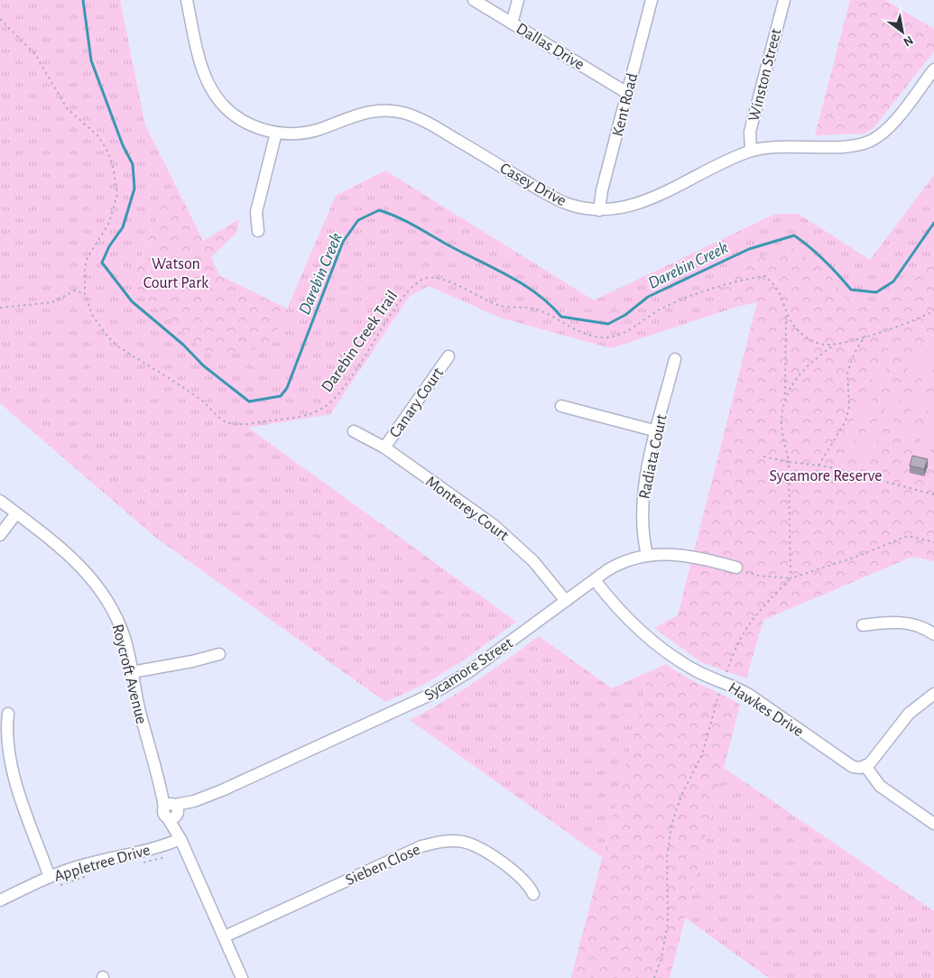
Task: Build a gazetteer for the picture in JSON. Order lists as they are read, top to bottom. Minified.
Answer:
{"streets":{"street":["Dallas Drive","Winston Street","Kent Road","Casey Drive","Canary Court","Radiata Court","Monterey Court","Sycamore Street","Roycroft Avenue","Hawkes Drive","Appletree Drive","Sieben Close"],"path":["Darebin Creek Trail"]},"crossings":[["Dallas Drive","Kent Road"],["Winston Street","Casey Drive"],["Kent Road","Casey Drive"],["Canary Court","Monterey Court"],["Radiata Court","Sycamore Street"],["Monterey Court","Sycamore Street"],["Sycamore Street","Roycroft Avenue"],["Sycamore Street","Hawkes Drive"],["Roycroft Avenue","Appletree Drive"],["Roycroft Avenue","Sieben Close"]],"water":["Darebin Creek"],"parks":["Watson Court Park","Sycamore Reserve"],"north":"bottom right"}
